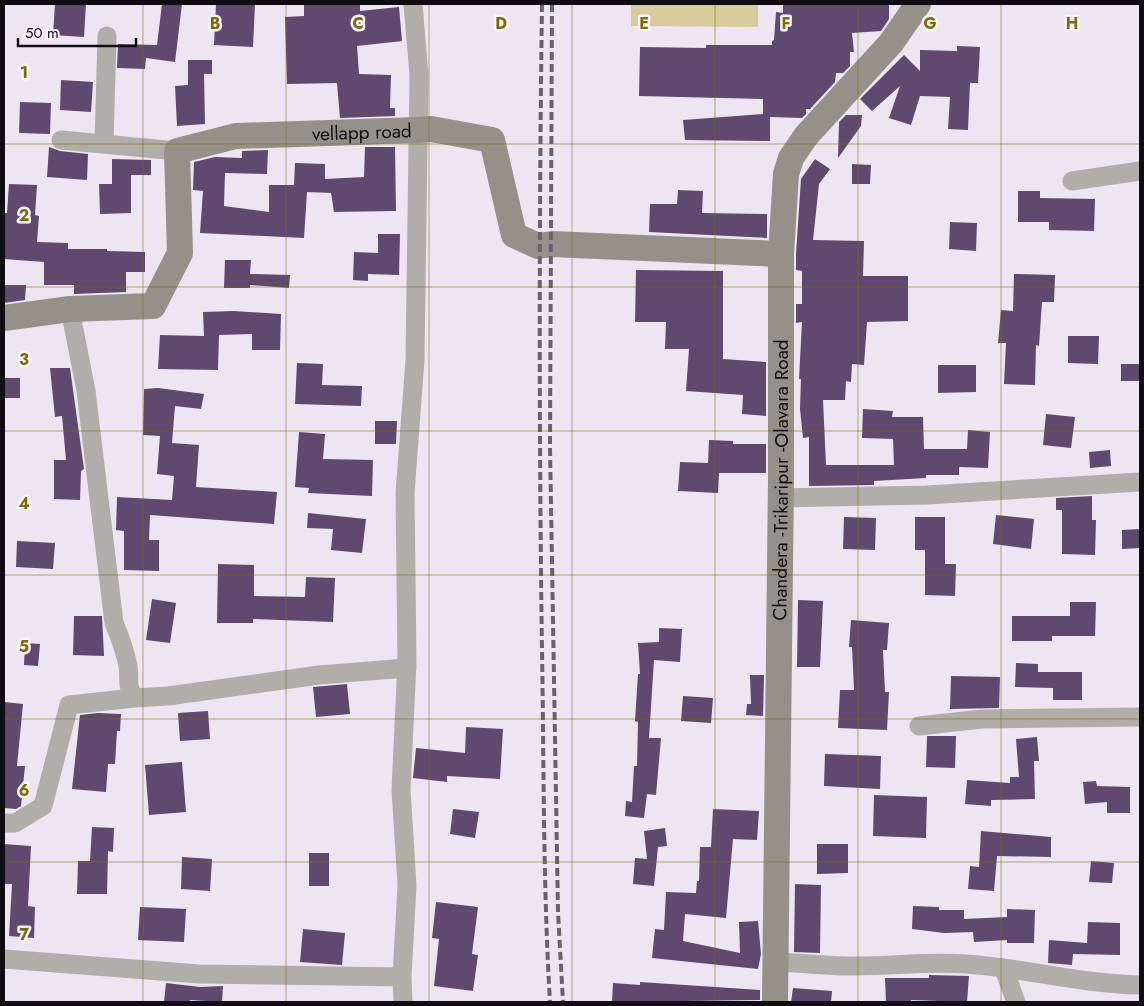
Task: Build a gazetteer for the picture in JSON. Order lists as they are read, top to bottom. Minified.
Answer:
{"streets":{"main road":["vellapp road","Chandera -Trikaripur -Olavara Road"]},"crossings":[["vellapp road","Chandera -Trikaripur -Olavara Road"]],"scale_bar":"50 m","grid":{"columns":["B","C","D","E","F","G","H"],"rows":["1","2","3","4","5","6","7"]}}
